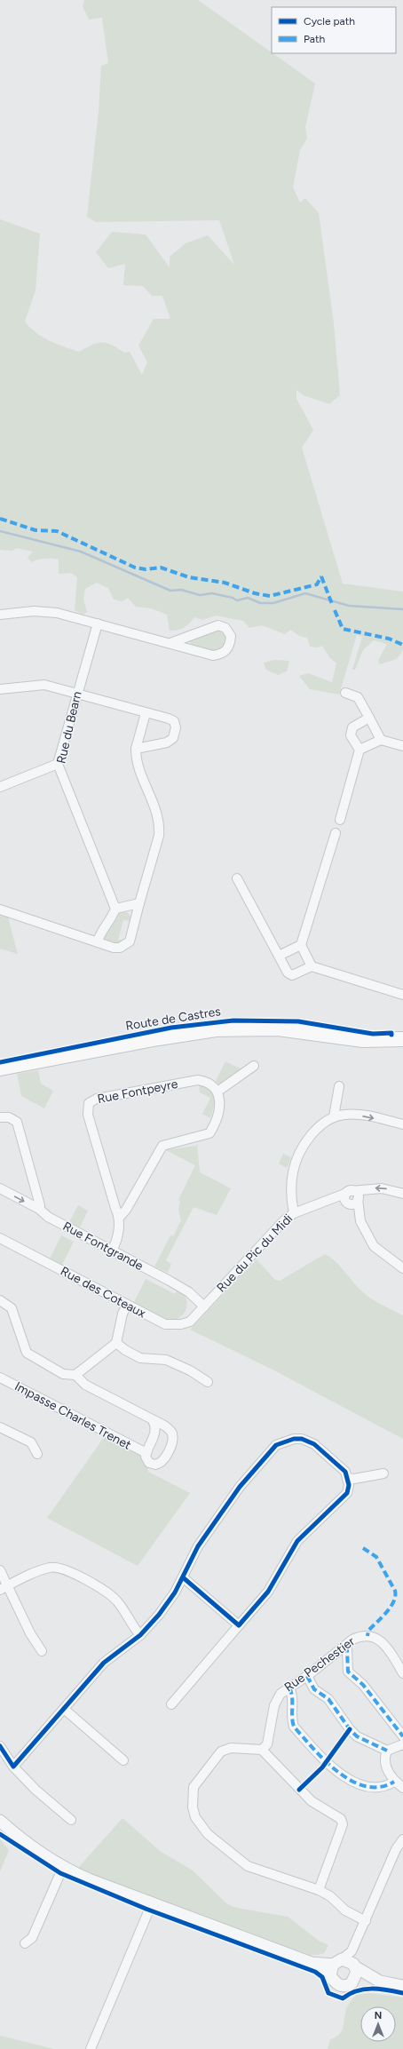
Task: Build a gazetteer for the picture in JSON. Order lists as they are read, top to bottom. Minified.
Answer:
{"streets":{"main road":["Route de Castres"],"street":["Rue du Bearn","Rue Fontpeyre","Rue Fontgrande","Rue du Pic du Midi","Rue des Coteaux","Impasse Charles Trenet","Rue Pechestier"]},"crossings":[["Rue Fontgrande","Rue du Pic du Midi"],["Rue Fontgrande","Rue des Coteaux"],["Rue du Pic du Midi","Rue des Coteaux"]],"legend":["Cycle path","Path"],"north":"top"}
